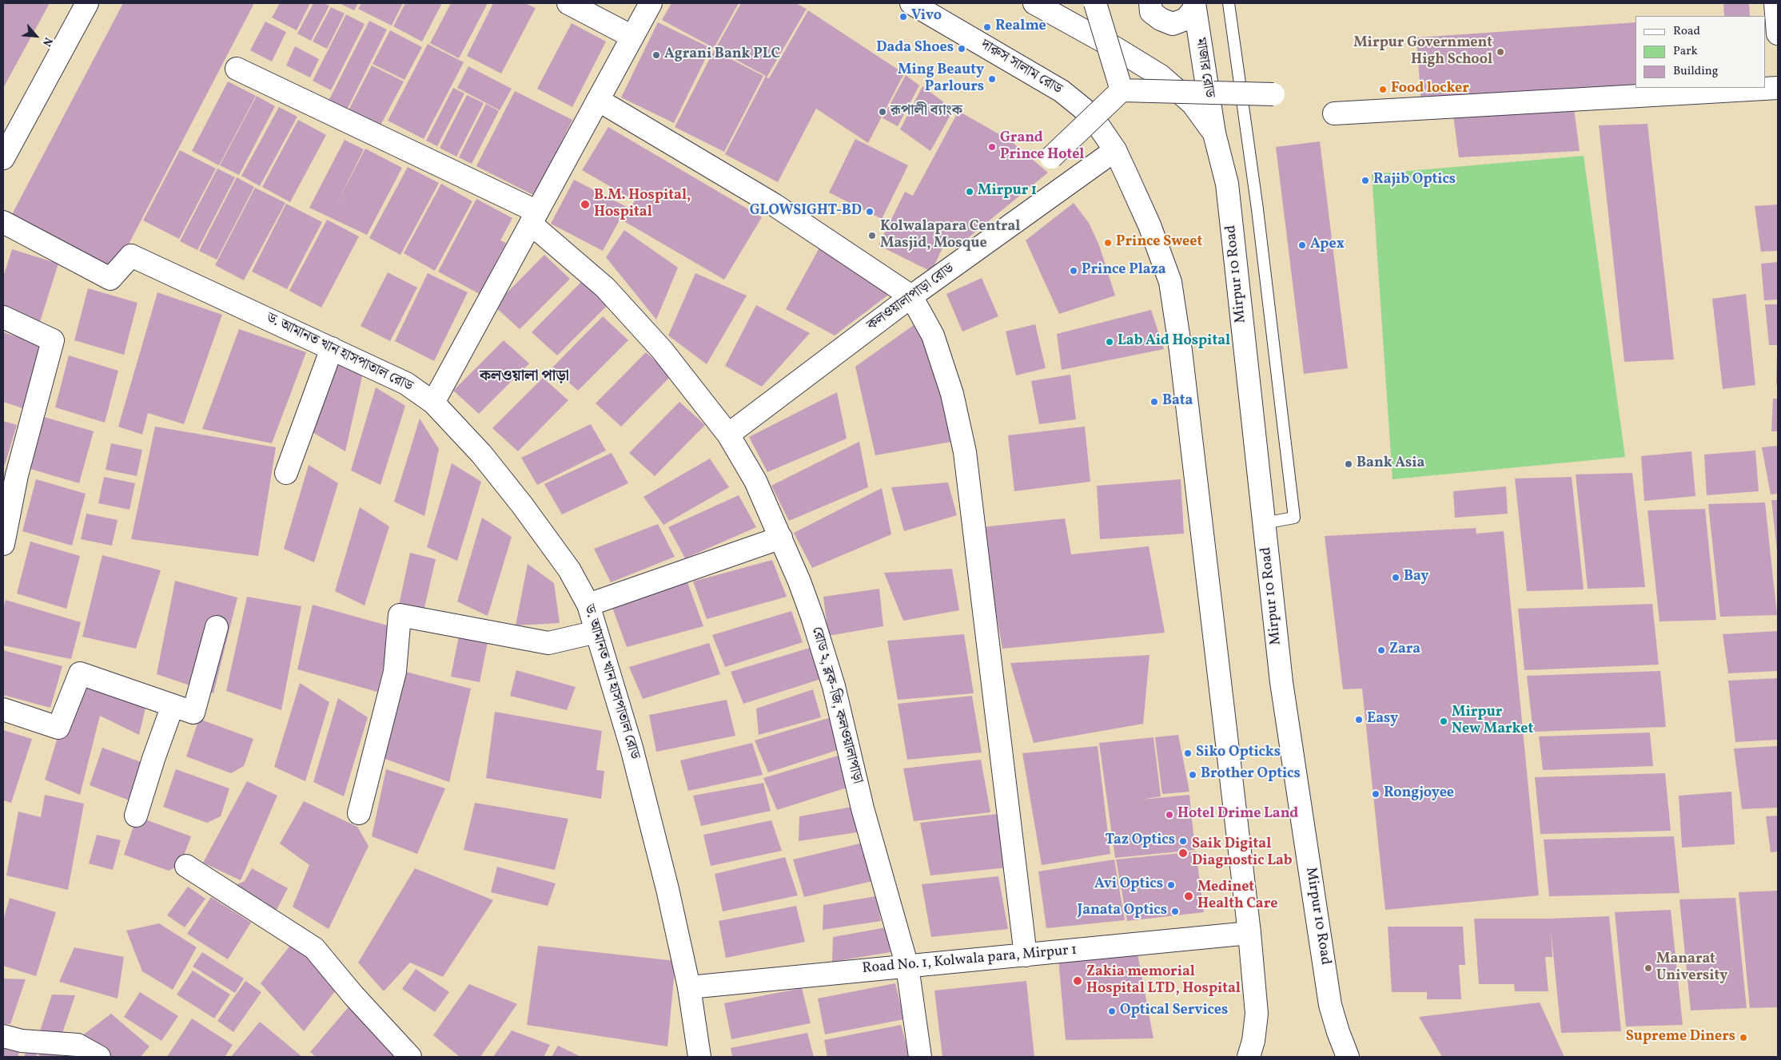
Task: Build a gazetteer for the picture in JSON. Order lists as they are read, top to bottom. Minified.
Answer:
{"streets":{"street":["দারুস সালাম রোড","মাজার রোড","Mirpur 10 Road","কলওয়ালাপাড়া রোড","ড. আমানত খান হাসপাতাল রোড","রোড ২, ব্লক-জি, কলওয়ালাপাড়া","Road No. 1, Kolwala para, Mirpur 1"]},"crossings":[["দারুস সালাম রোড","কলওয়ালাপাড়া রোড"],["মাজার রোড","Mirpur 10 Road"],["কলওয়ালাপাড়া রোড","রোড ২, ব্লক-জি, কলওয়ালাপাড়া"],["ড. আমানত খান হাসপাতাল রোড","Road No. 1, Kolwala para, Mirpur 1"],["রোড ২, ব্লক-জি, কলওয়ালাপাড়া","Road No. 1, Kolwala para, Mirpur 1"]],"districts":["কলওয়ালা পাড়া"],"places":["Vivo","Realme","Dada Shoes","Mirpur Government High School","Agrani Bank PLC","Ming Beauty Parlours","Food locker","রূপালী ব্যাংক","Grand Prince Hotel","Rajib Optics","Mirpur 1","B.M. Hospital, Hospital","GLOWSIGHT-BD","Kolwalapara Central Masjid, Mosque","Prince Sweet","Apex","Prince Plaza","Lab Aid Hospital","Bata","Bank Asia","Bay","Zara","Easy","Mirpur New Market","Siko Opticks","Brother Optics","Rongjoyee","Hotel Drime Land","Taz Optics","Saik Digital Diagnostic Lab","Avi Optics","Medinet Health Care","Janata Optics","Manarat University","Zakia memorial Hospital LTD, Hospital","Optical Services","Supreme Diners"],"legend":["Road","Park","Building"],"north":"bottom right"}
